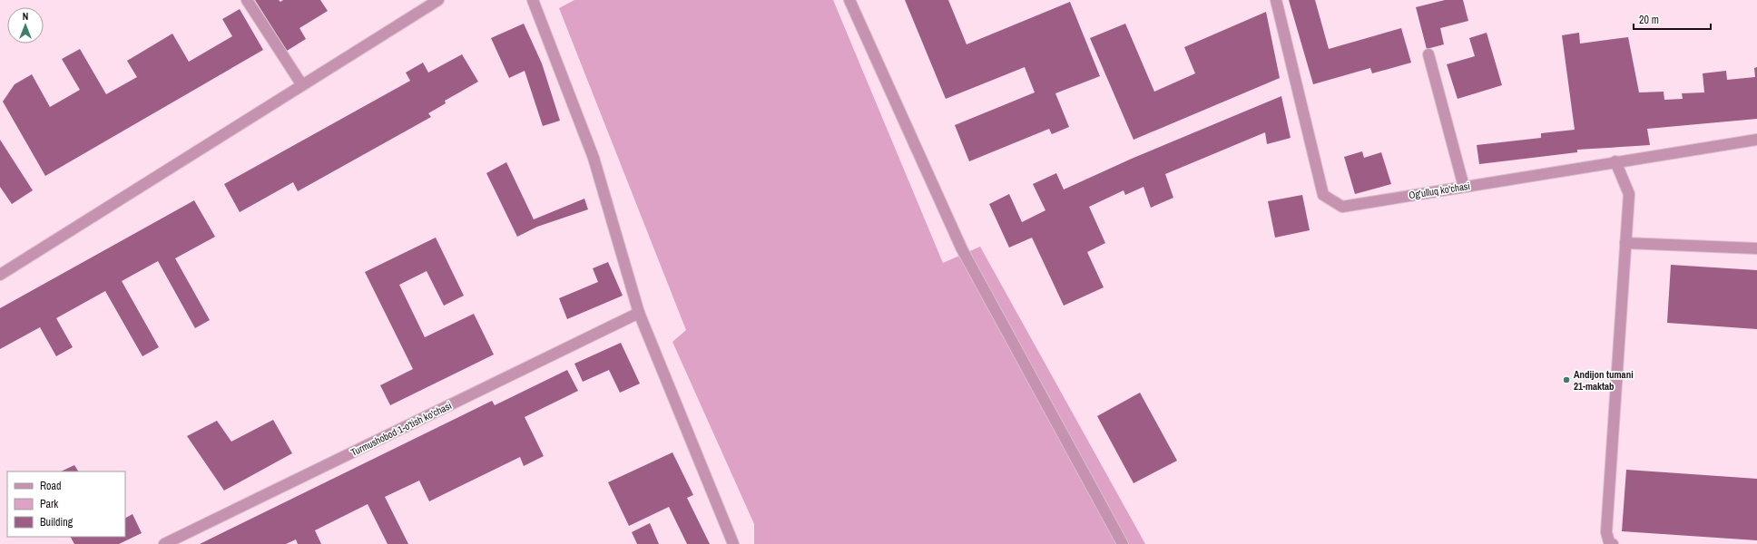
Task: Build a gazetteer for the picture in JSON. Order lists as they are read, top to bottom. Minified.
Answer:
{"streets":{"street":["Og'ulluq ko'chasi","Turmushobod 1-o'tish ko'chasi"]},"places":["Andijon tumani 21-maktab"],"legend":["Road","Park","Building"],"scale_bar":"20 m","north":"top"}
